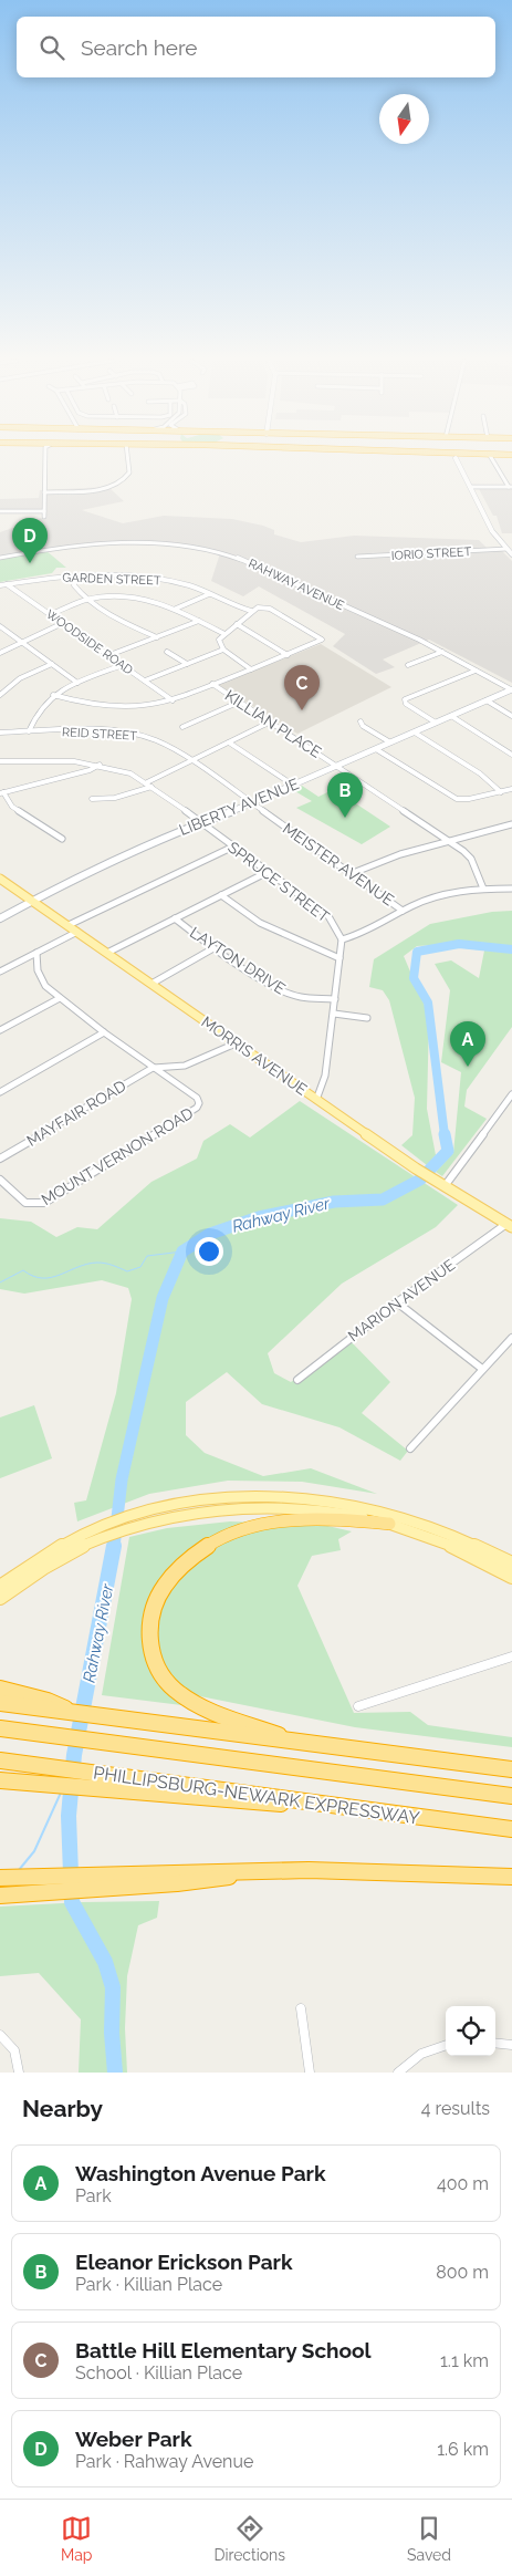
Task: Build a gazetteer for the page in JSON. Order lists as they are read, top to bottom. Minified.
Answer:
{"streets":{"highway":["PHILLIPSBURG-NEWARK EXPRESSWAY"],"main road":["MORRIS AVENUE"],"street":["IORIO STREET","GARDEN STREET","RAHWAY AVENUE","WOODSIDE ROAD","KILLIAN PLACE","REID STREET","LIBERTY AVENUE","MEISTER AVENUE","SPRUCE STREET","LAYTON DRIVE","MAYFAIR ROAD","MOUNT VERNON ROAD","MARION AVENUE"]},"crossings":[["GARDEN STREET","WOODSIDE ROAD"],["RAHWAY AVENUE","LIBERTY AVENUE"],["KILLIAN PLACE","LIBERTY AVENUE"],["REID STREET","MEISTER AVENUE"],["LIBERTY AVENUE","MEISTER AVENUE"],["LIBERTY AVENUE","SPRUCE STREET"],["LIBERTY AVENUE","MORRIS AVENUE"],["MORRIS AVENUE","MARION AVENUE"],["MAYFAIR ROAD","MOUNT VERNON ROAD"]],"water":["Rahway River"],"north":"bottom","page":{"search":"Search here","pins":["D","C","B","A"],"heading":["Nearby","4 results"],"list":[{"mark":"A","name":"Washington Avenue Park","note":"Park","value":"400 m"},{"mark":"B","name":"Eleanor Erickson Park","note":"Park · Killian Place","value":"800 m"},{"mark":"C","name":"Battle Hill Elementary School","note":"School · Killian Place","value":"1.1 km"},{"mark":"D","name":"Weber Park","note":"Park · Rahway Avenue","value":"1.6 km"}],"nav":["Map","Directions","Saved"]}}
